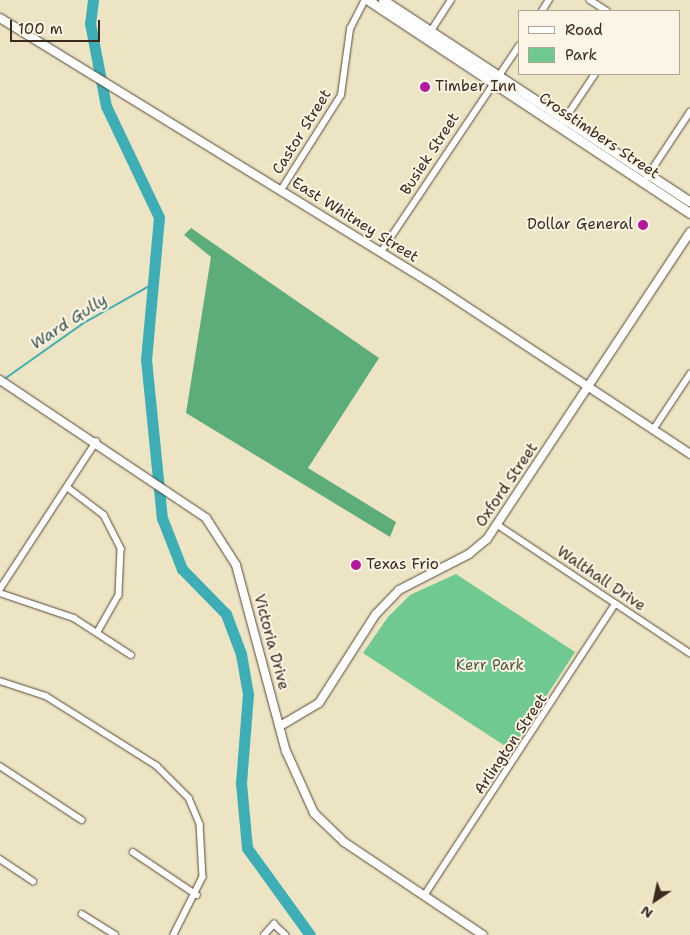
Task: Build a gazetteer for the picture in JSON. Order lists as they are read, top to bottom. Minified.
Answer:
{"streets":{"main road":["Crosstimbers Street"],"street":["Castor Street","Busiek Street","East Whitney Street","Oxford Street","Walthall Drive","Victoria Drive","Arlington Street"]},"crossings":[["Castor Street","Crosstimbers Street"],["Castor Street","East Whitney Street"],["Crosstimbers Street","Busiek Street"],["Busiek Street","East Whitney Street"],["East Whitney Street","Oxford Street"],["Oxford Street","Walthall Drive"],["Oxford Street","Victoria Drive"],["Walthall Drive","Arlington Street"],["Victoria Drive","Arlington Street"]],"water":["Ward Gully"],"parks":["Kerr Park"],"places":["Timber Inn","Dollar General","Texas Frio"],"legend":["Road","Park"],"scale_bar":"100 m","north":"bottom left"}
